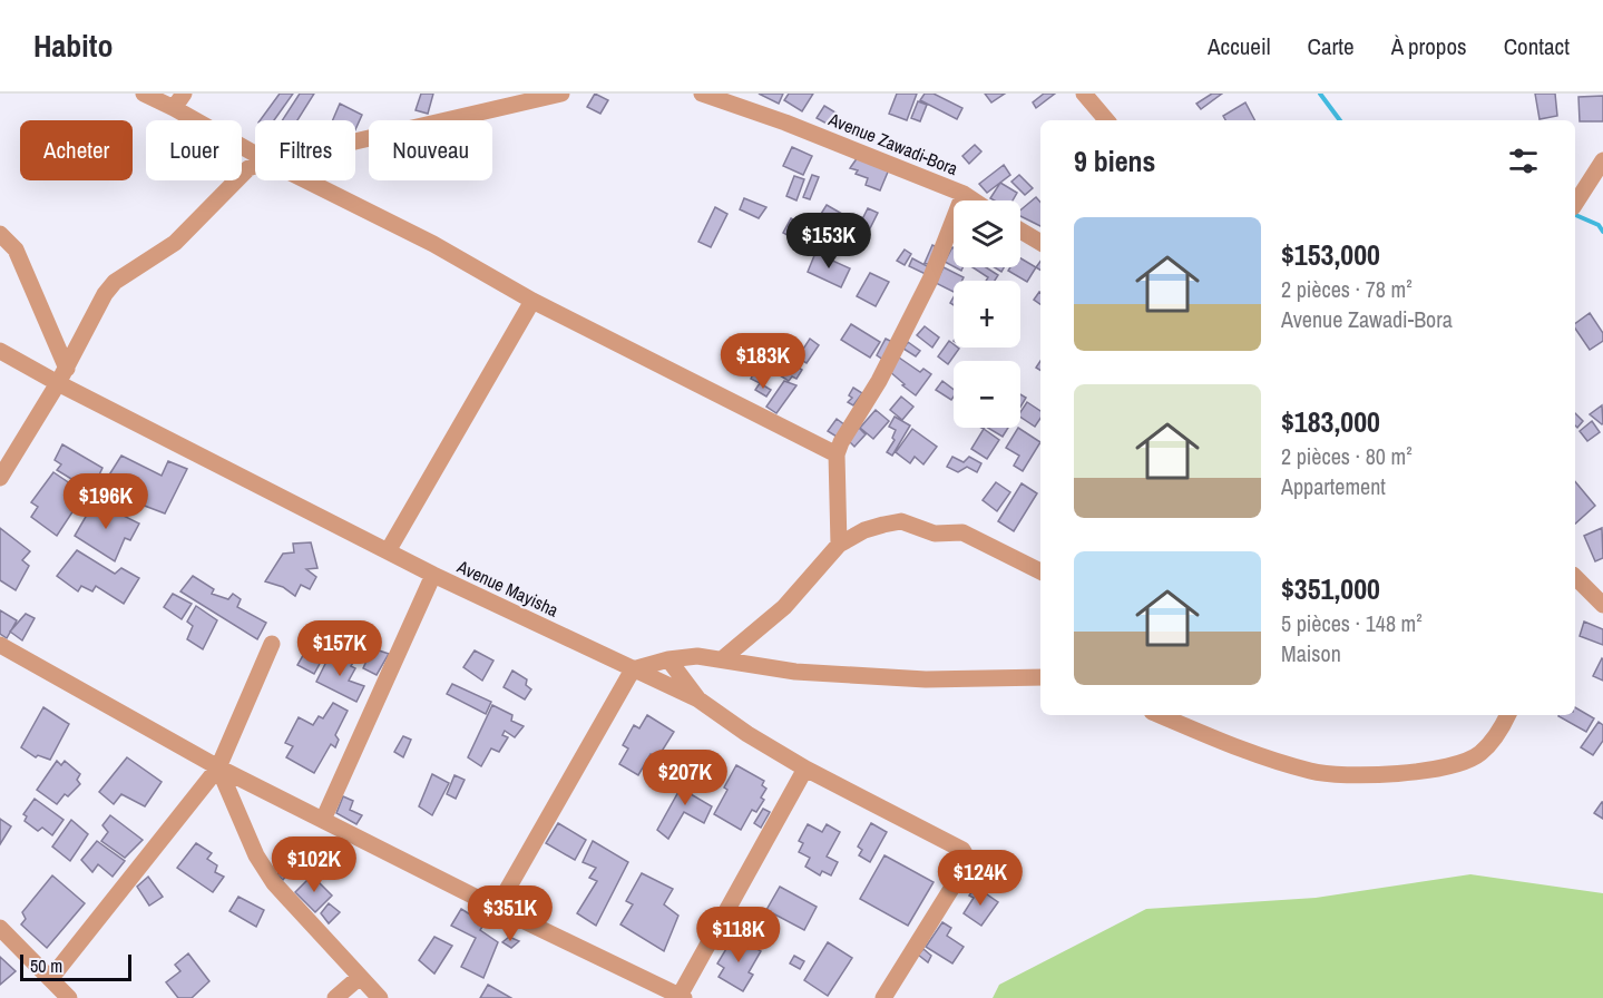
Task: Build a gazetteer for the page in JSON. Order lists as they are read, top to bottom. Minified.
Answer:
{"streets":{"street":["Avenue Zawadi-Bora","Avenue Mayisha"]},"scale_bar":"50 m","page":{"header":"Habito","nav":["Accueil","Carte","À propos","Contact"],"chip":["Acheter","Louer","Filtres","Nouveau"],"heading":"9 biens","map_buttons":["+","−"],"list":[{"name":"$153,000","note":"2 pièces · 78 m² · Avenue Zawadi-Bora"},{"name":"$183,000","note":"2 pièces · 80 m² · Appartement"},{"name":"$351,000","note":"5 pièces · 148 m² · Maison"}],"price":["$153K","$183K","$196K","$157K","$207K","$102K","$124K","$351K","$118K"],"scale":"50 m"}}
